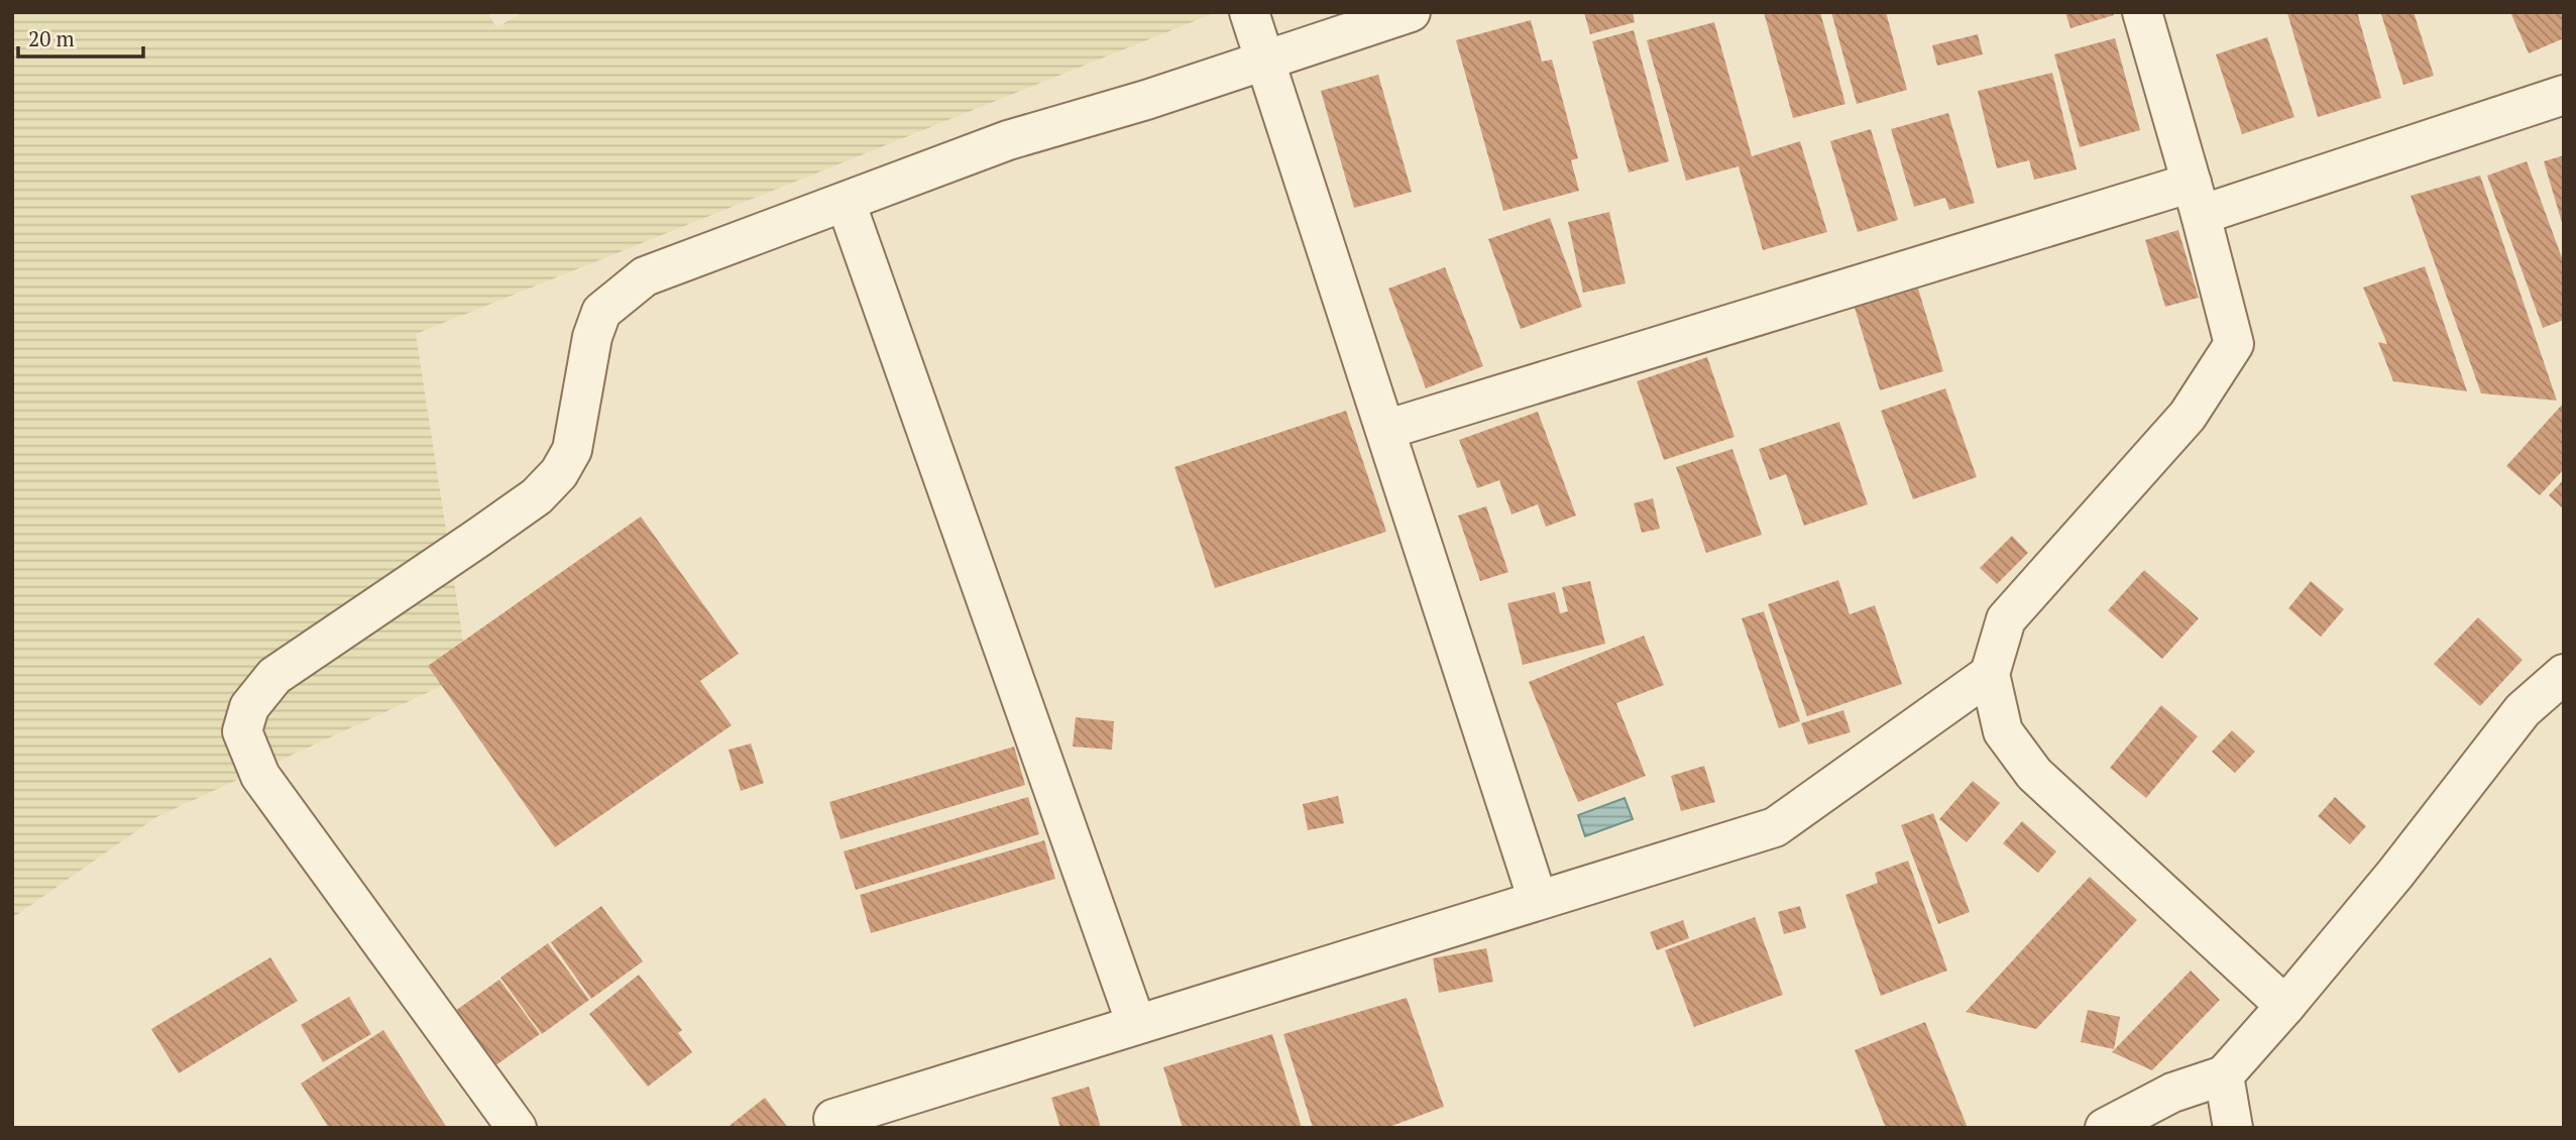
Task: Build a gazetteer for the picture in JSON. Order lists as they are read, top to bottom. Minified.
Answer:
{"scale_bar":"20 m"}
